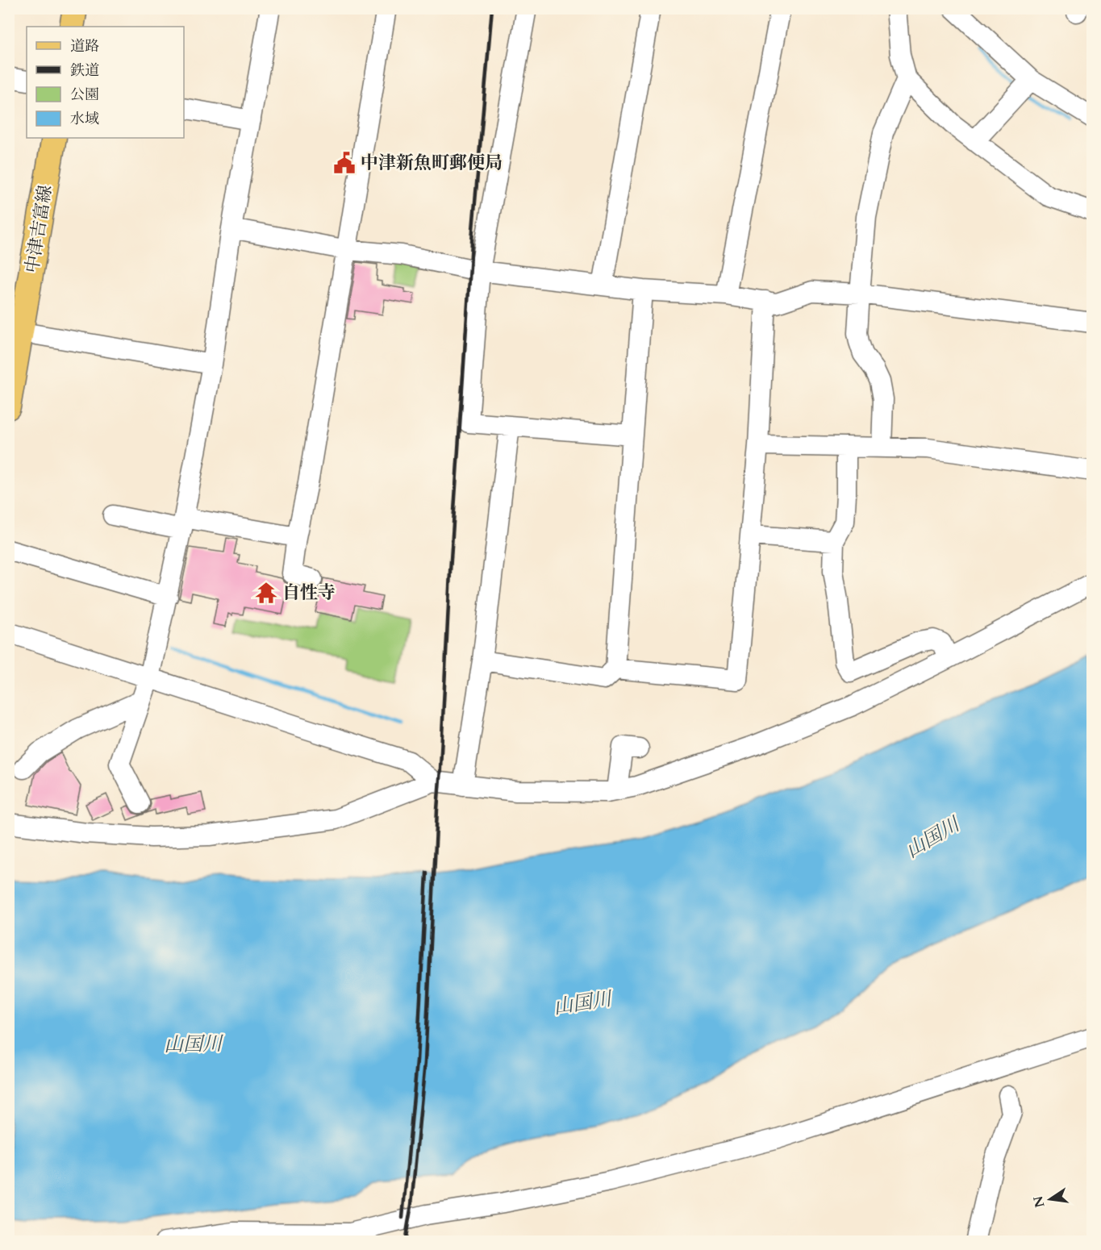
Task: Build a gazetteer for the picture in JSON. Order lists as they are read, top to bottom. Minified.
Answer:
{"streets":{"main road":["中津吉富線"]},"water":["山国川"],"places":{"public building":["中津新魚町郵便局"],"temple":["自性寺"]},"legend":["道路","鉄道","公園","水域"],"north":"left"}
